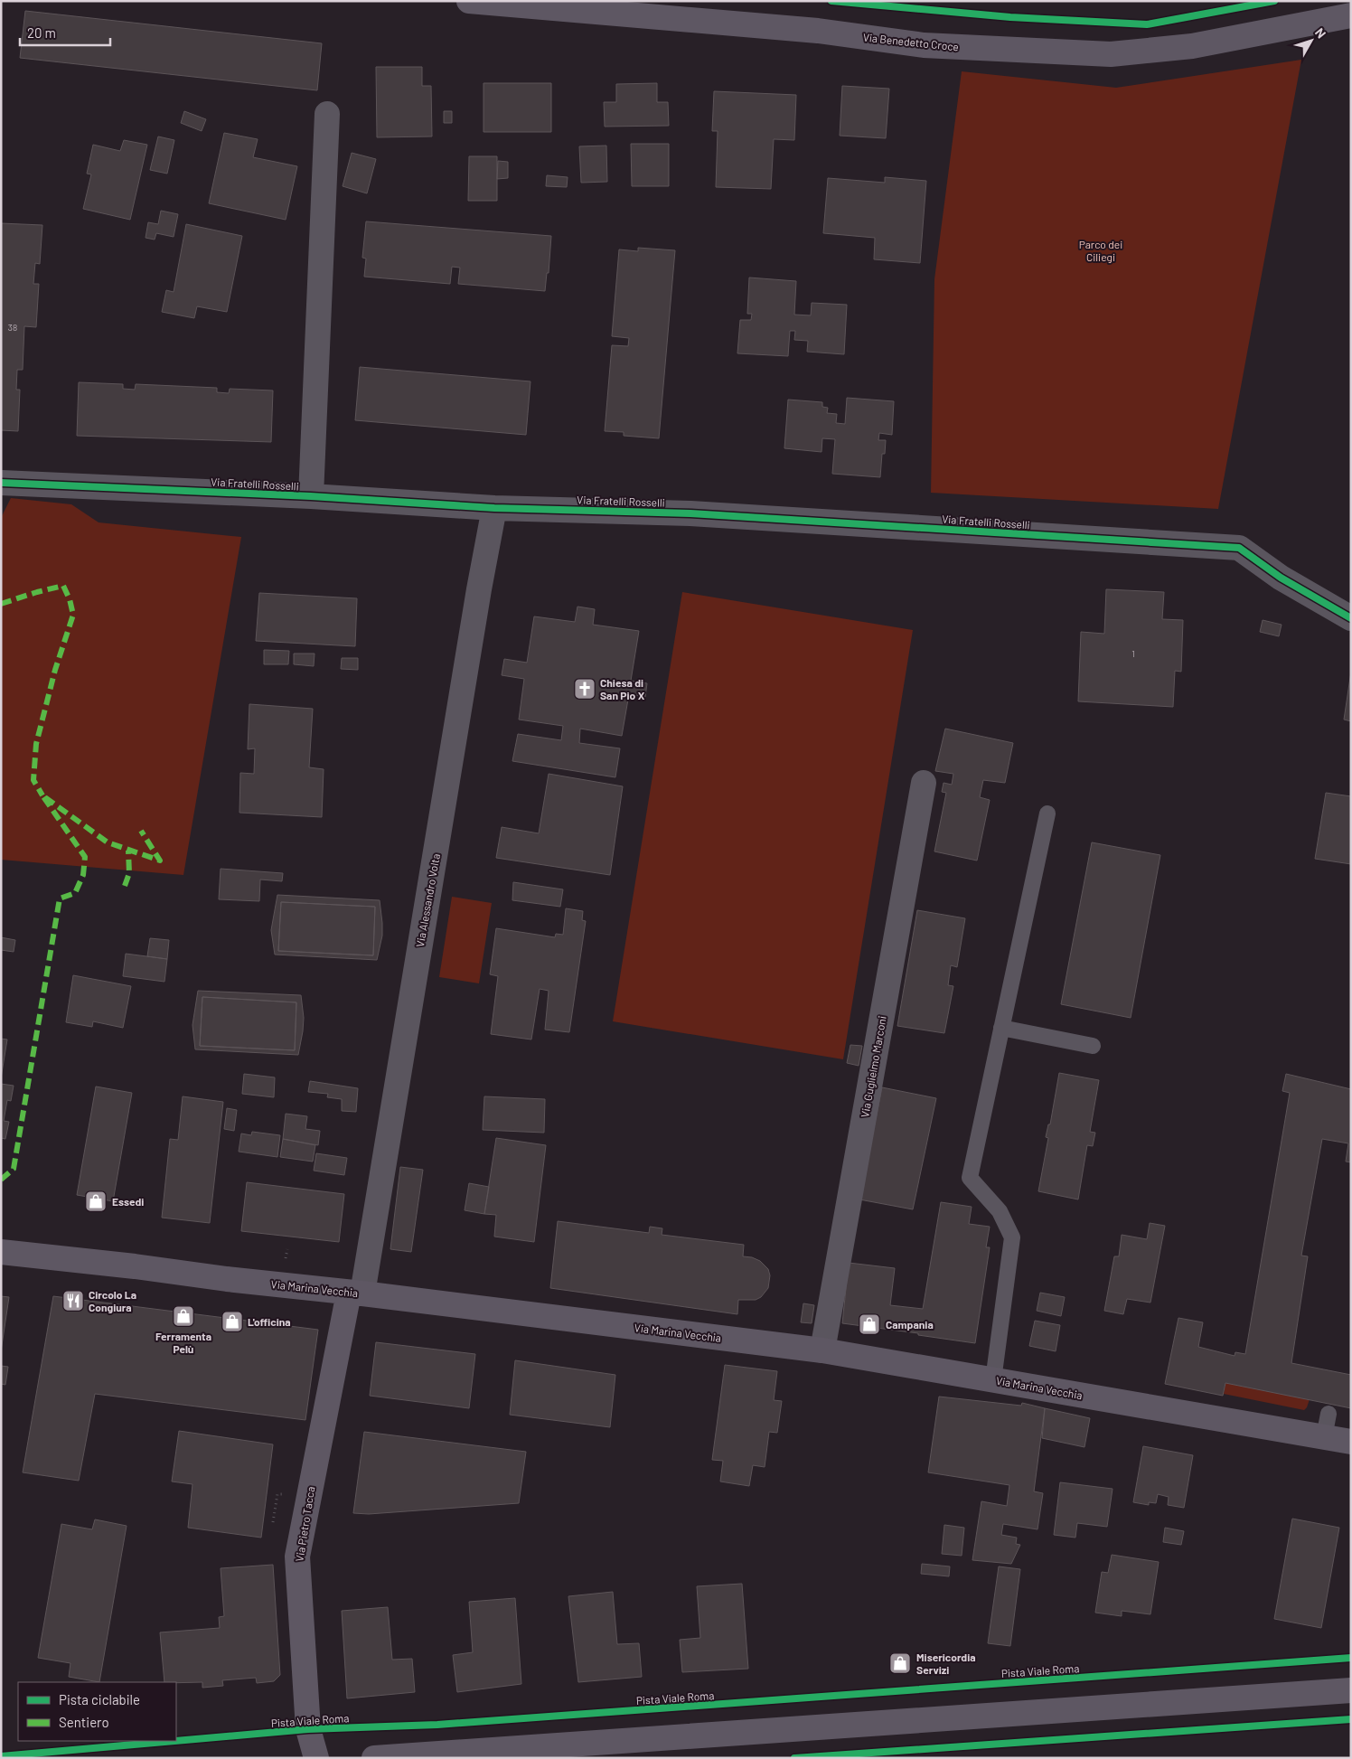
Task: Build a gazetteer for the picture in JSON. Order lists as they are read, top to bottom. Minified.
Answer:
{"streets":{"main road":["Via Benedetto Croce","Via Marina Vecchia","Via Pietro Tacca"],"street":["Via Fratelli Rosselli","Via Alessandro Volta","Via Guglielmo Marconi"],"cycle path":["Pista Viale Roma"]},"crossings":[["Via Fratelli Rosselli","Via Alessandro Volta"],["Via Alessandro Volta","Via Marina Vecchia"],["Via Alessandro Volta","Via Pietro Tacca"],["Via Guglielmo Marconi","Via Marina Vecchia"],["Via Marina Vecchia","Via Pietro Tacca"]],"parks":["Parco dei Ciliegi"],"places":{"church":["Chiesa di San Pio X"],"shop":["Essedi","Ferramenta Pelù","L'officina","Campania","Misericordia Servizi"],"restaurant":["Circolo La Congiura"]},"house_numbers":["38","1"],"legend":["Pista ciclabile","Sentiero"],"scale_bar":"20 m","north":"top right"}
